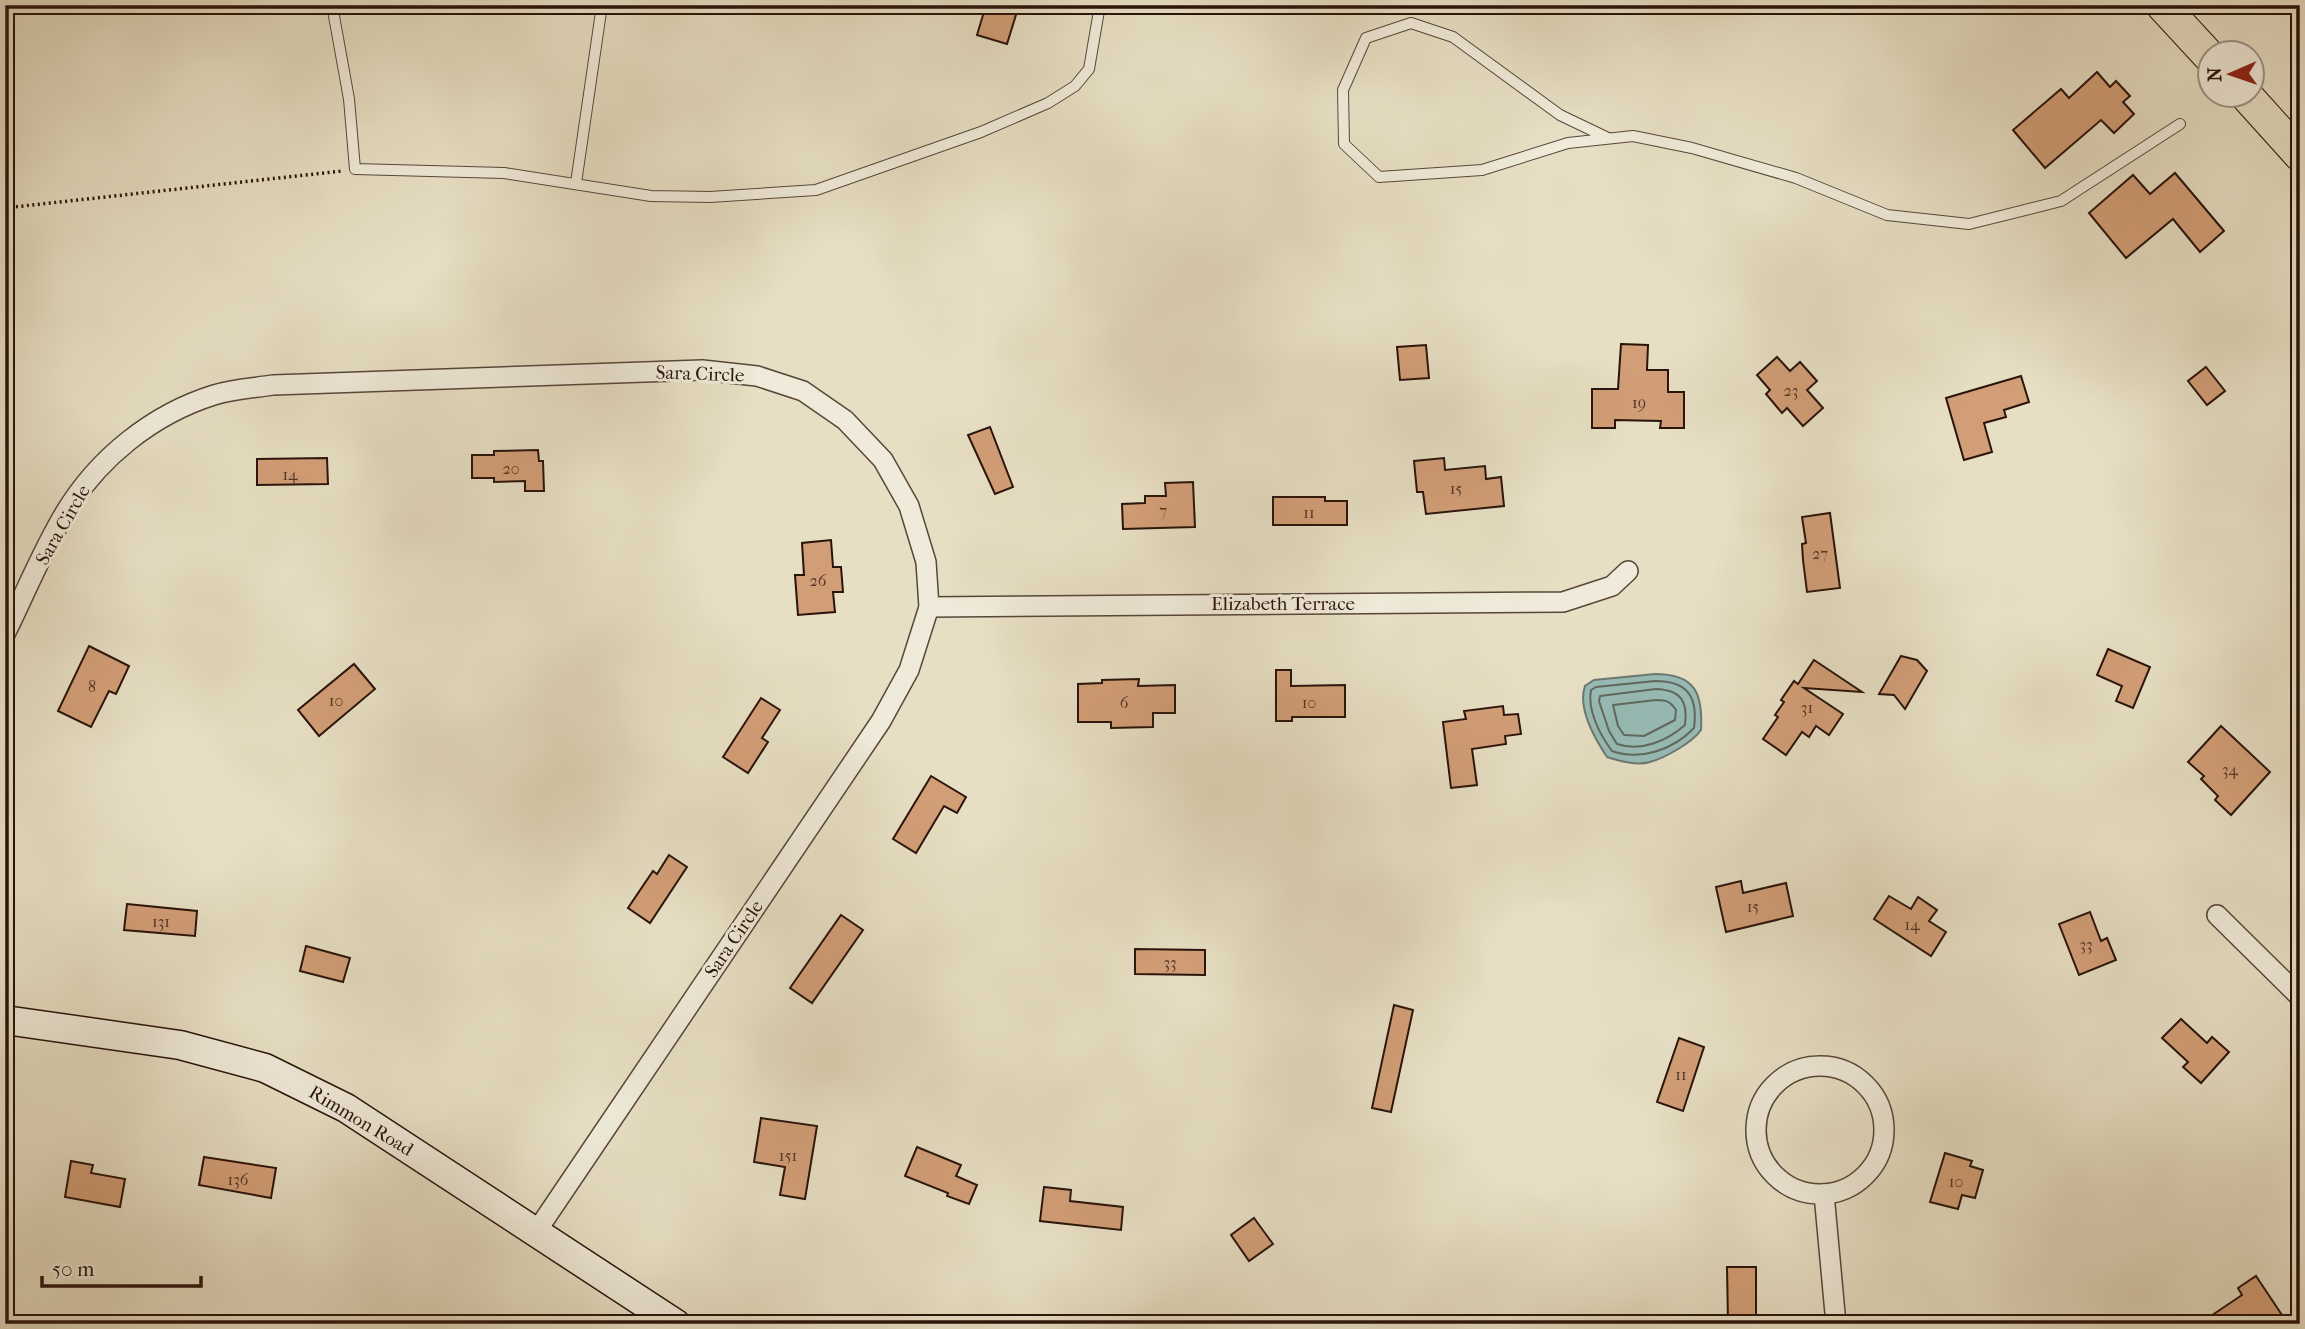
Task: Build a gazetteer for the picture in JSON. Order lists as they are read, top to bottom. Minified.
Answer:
{"streets":{"street":["Sara Circle","Elizabeth Terrace","Rimmon Road"]},"crossings":[["Sara Circle","Elizabeth Terrace"],["Sara Circle","Rimmon Road"]],"house_numbers":["23","19","20","14","15","7","11","27","26","8","10","6","10","31","34","15","131","14","33","33","11","151","136","10"],"scale_bar":"50 m","north":"left"}
